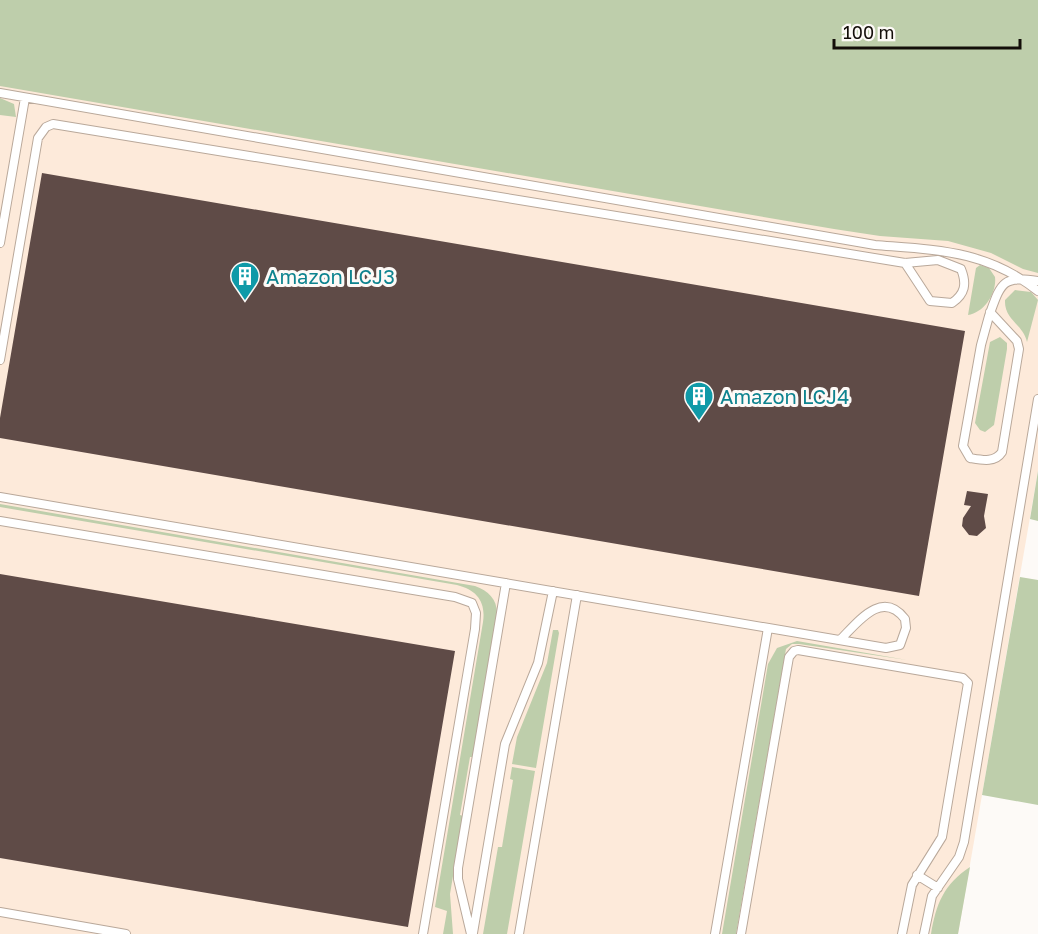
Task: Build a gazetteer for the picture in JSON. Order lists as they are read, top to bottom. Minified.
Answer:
{"places":{"building":["Amazon LCJ3","Amazon LCJ4"]},"scale_bar":"100 m"}
